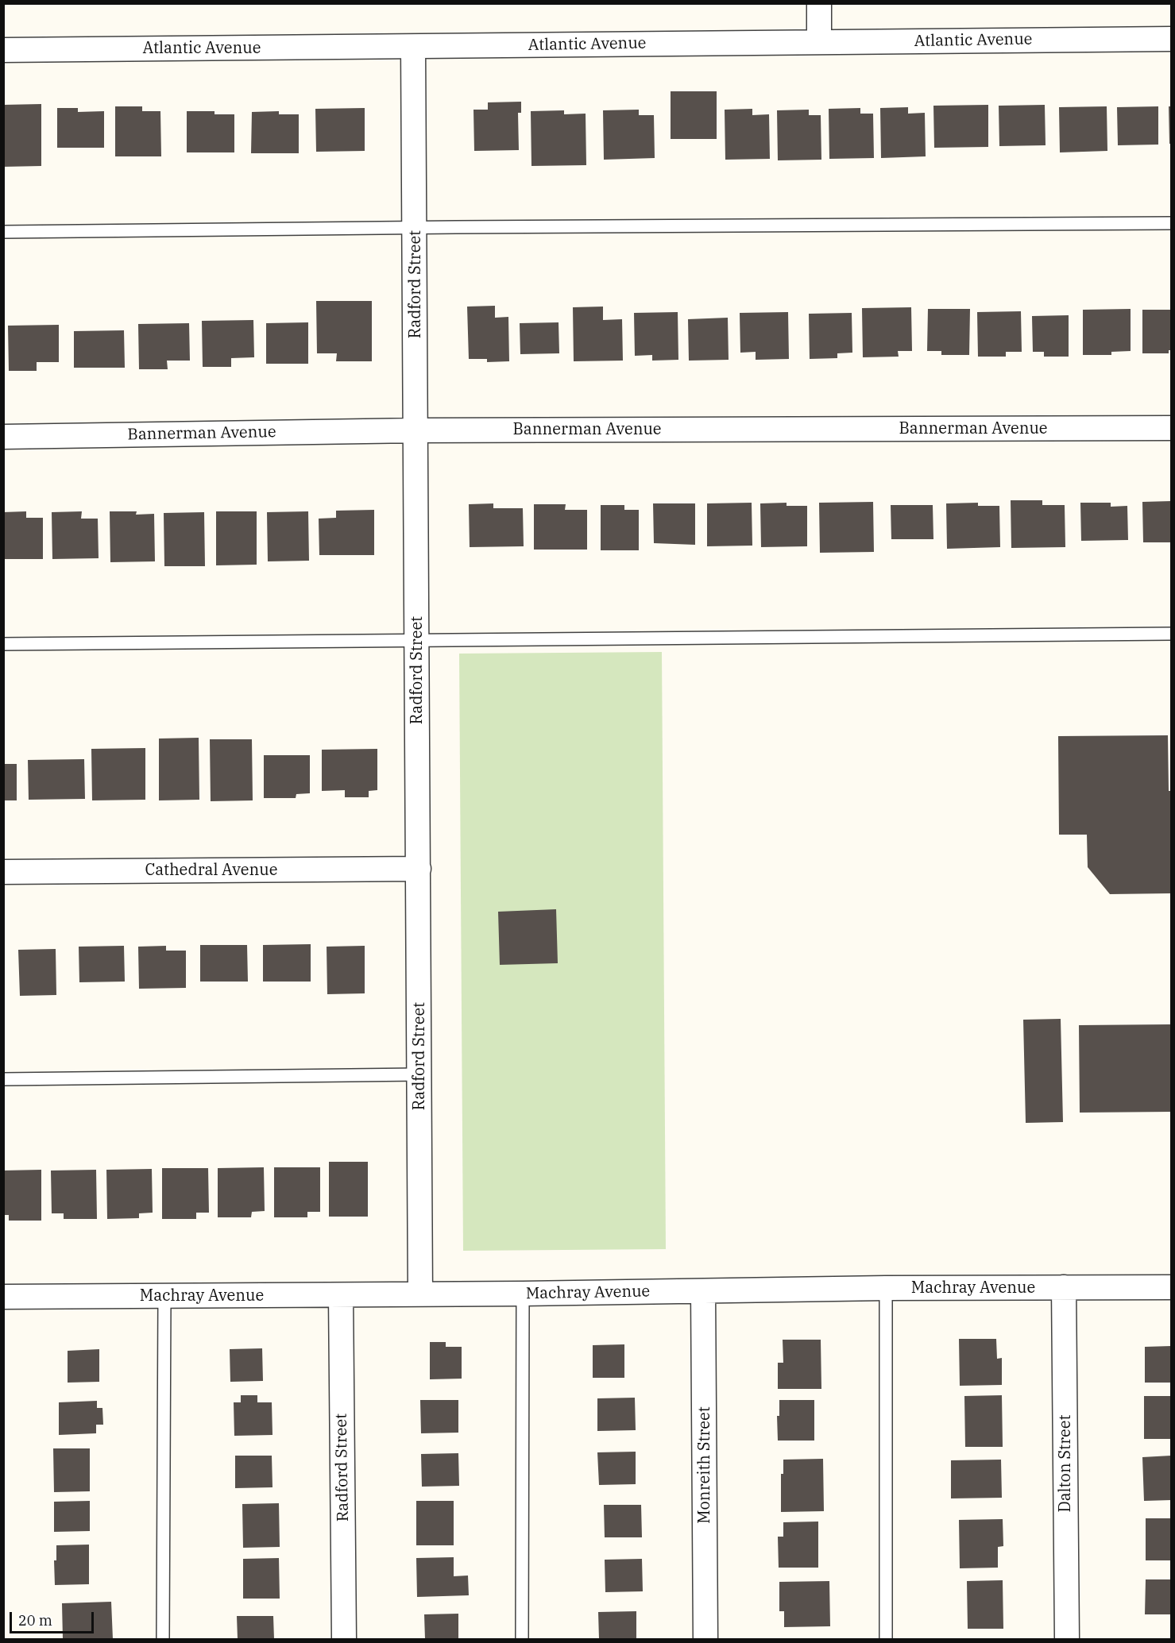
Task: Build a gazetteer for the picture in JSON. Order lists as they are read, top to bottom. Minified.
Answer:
{"streets":{"street":["Atlantic Avenue","Radford Street","Bannerman Avenue","Cathedral Avenue","Machray Avenue","Dalton Street","Monreith Street"]},"crossings":[["Atlantic Avenue","Radford Street"],["Radford Street","Bannerman Avenue"],["Radford Street","Cathedral Avenue"],["Radford Street","Machray Avenue"],["Machray Avenue","Dalton Street"],["Machray Avenue","Monreith Street"]],"scale_bar":"20 m"}
